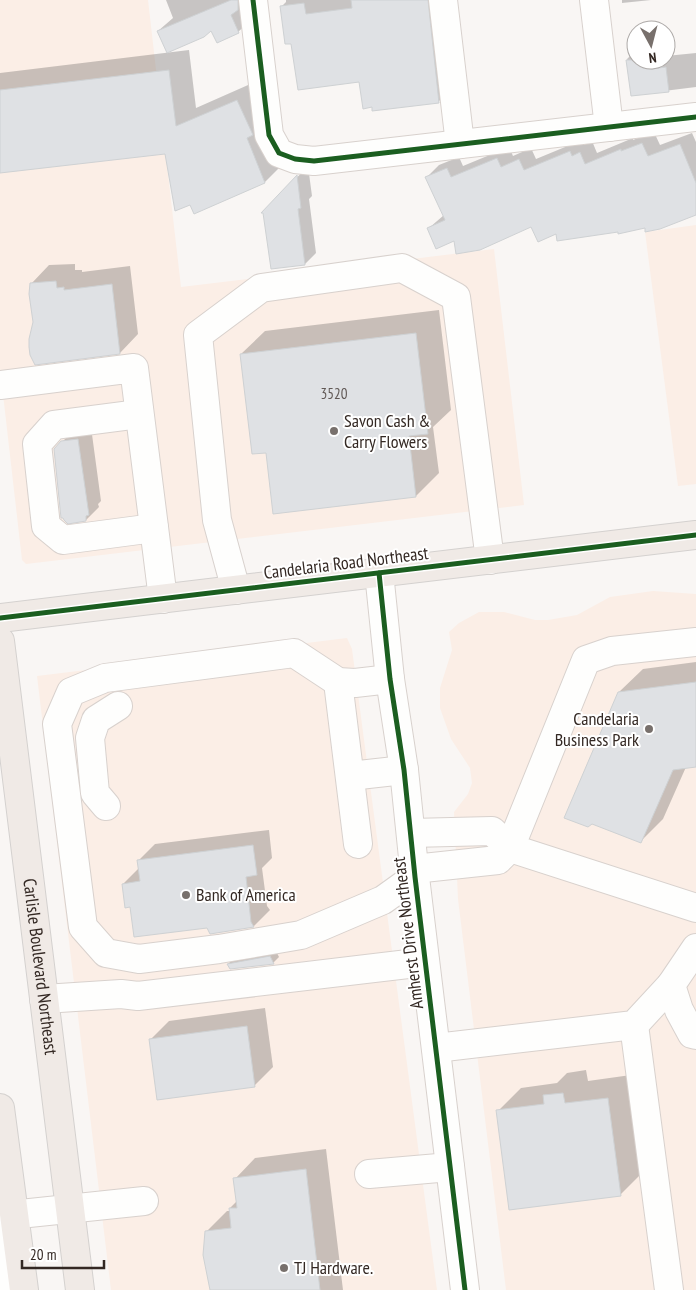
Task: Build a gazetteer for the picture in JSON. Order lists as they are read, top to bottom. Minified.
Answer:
{"streets":{"main road":["Candelaria Road Northeast","Carlisle Boulevard Northeast"],"street":["Amherst Drive Northeast"]},"crossings":[["Candelaria Road Northeast","Amherst Drive Northeast"]],"places":["Savon Cash & Carry Flowers","Candelaria Business Park","Bank of America","TJ Hardware."],"house_numbers":["3520"],"scale_bar":"20 m","north":"bottom"}
